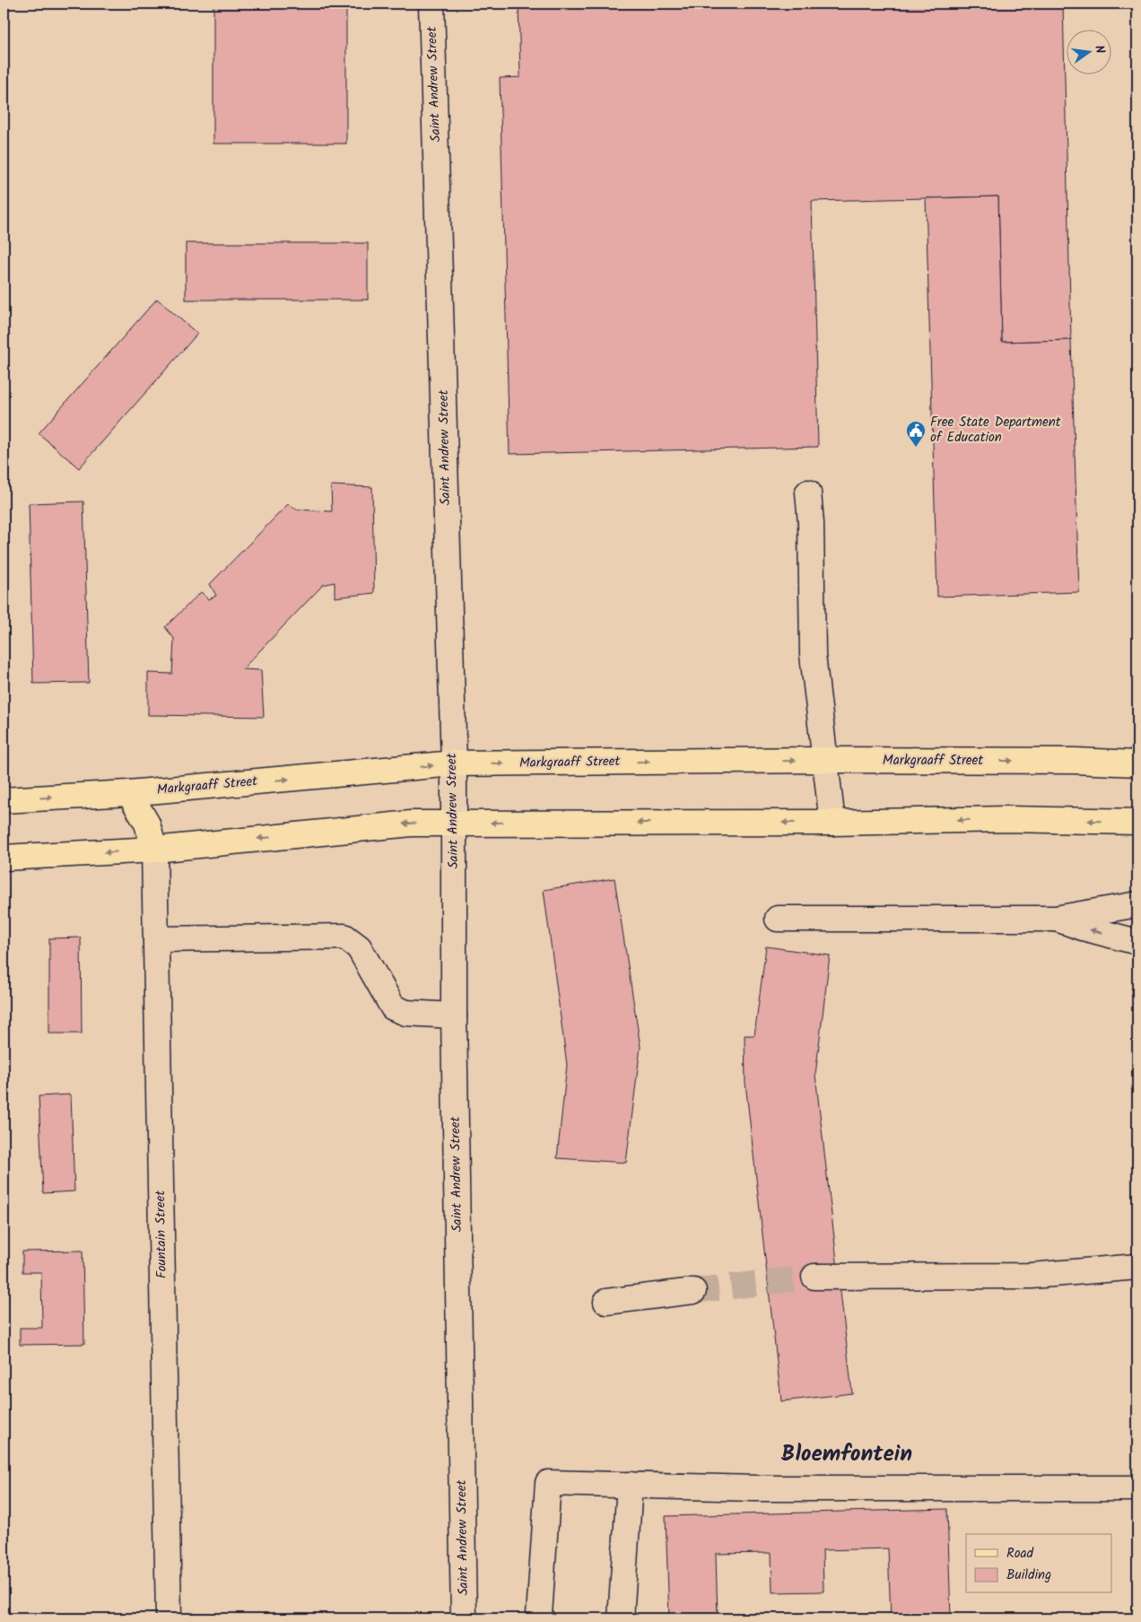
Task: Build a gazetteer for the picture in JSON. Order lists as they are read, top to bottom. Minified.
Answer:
{"streets":{"main road":["Markgraaff Street"],"street":["Saint Andrew Street","Fountain Street"]},"crossings":[["Saint Andrew Street","Markgraaff Street"]],"districts":["Bloemfontein"],"places":{"public building":["Free State Department of Education"]},"legend":["Road","Building"],"north":"right"}
